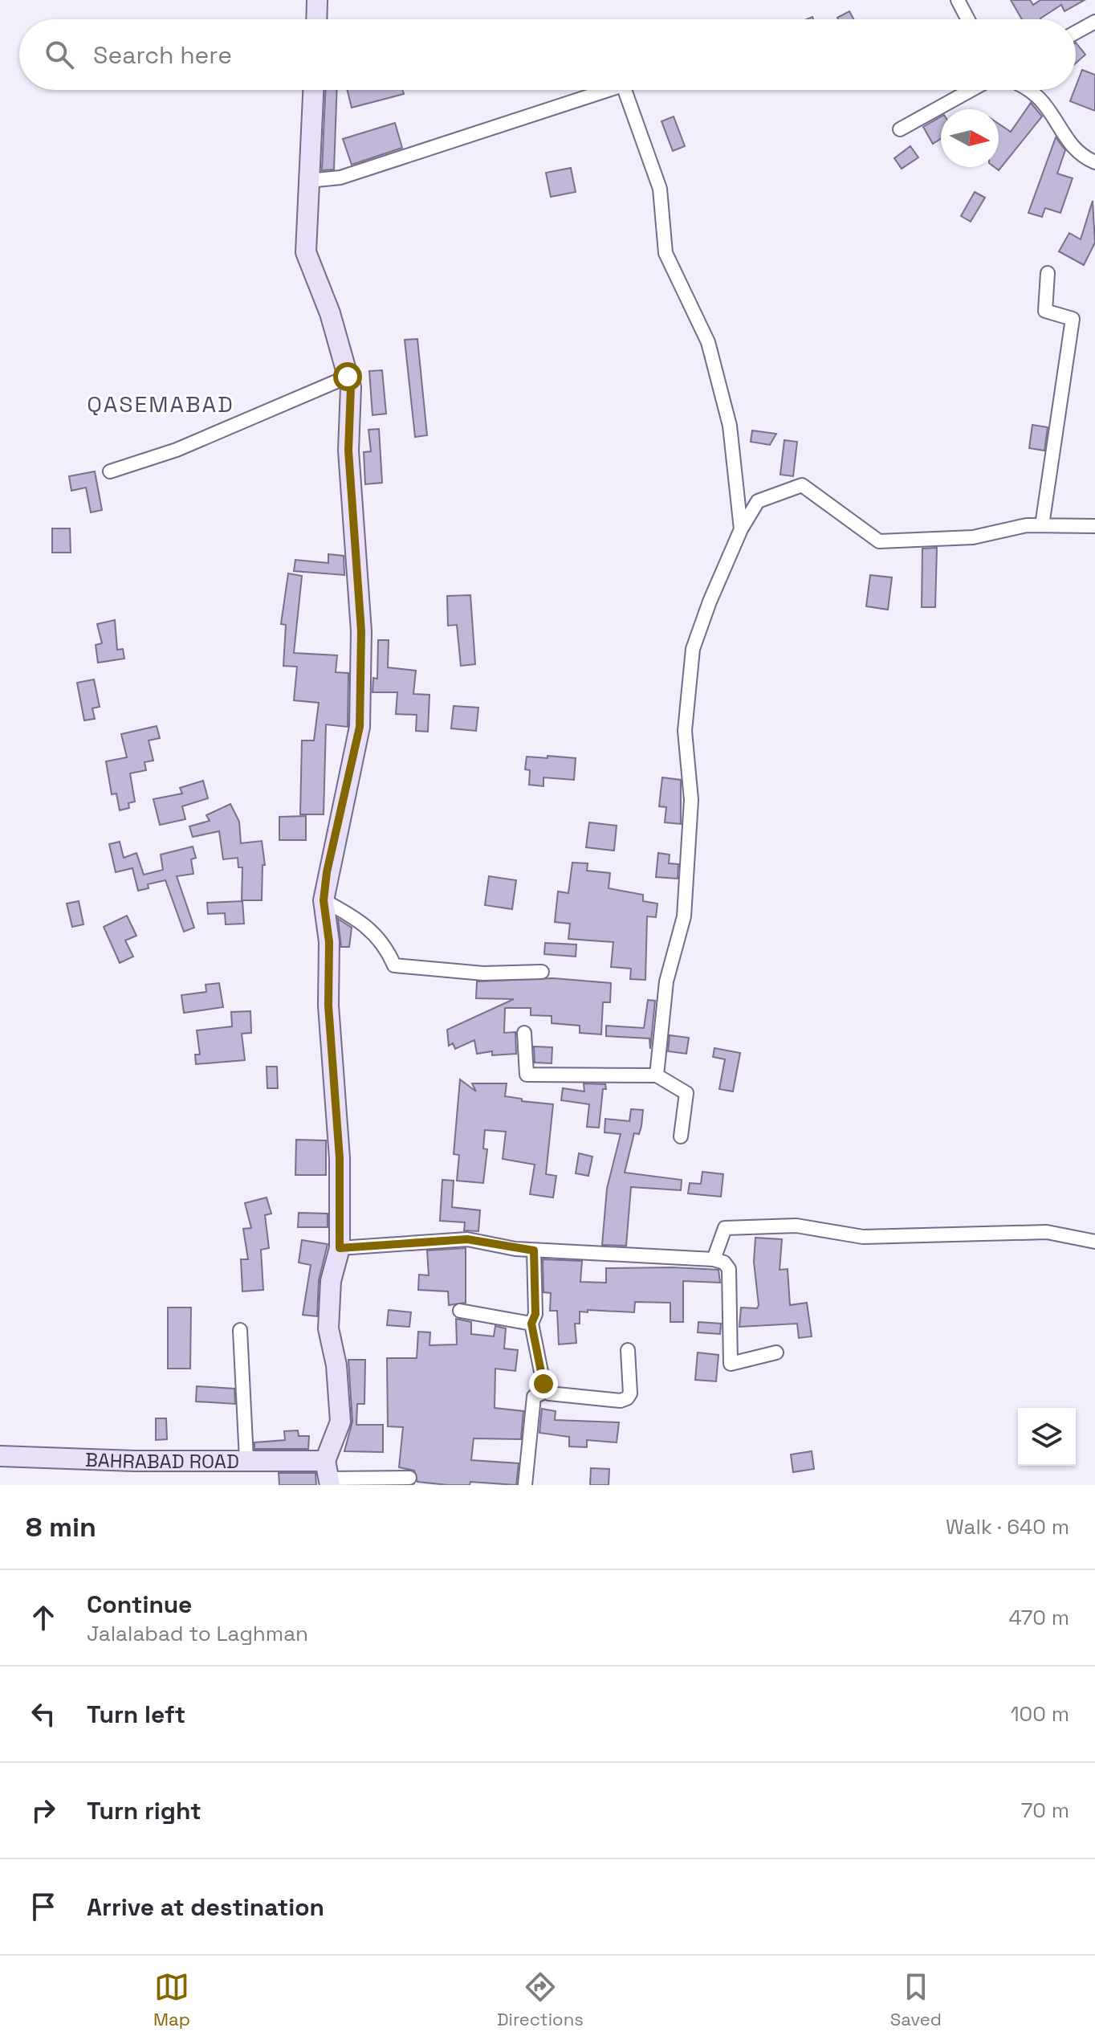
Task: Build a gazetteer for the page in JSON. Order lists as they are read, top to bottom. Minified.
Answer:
{"streets":{"street":["BAHRABAD ROAD"]},"districts":["QASEMABAD"],"north":"right","page":{"search":"Search here","heading":["8 min","Walk · 640 m"],"list":[["Continue","Jalalabad to Laghman","470 m"],["Turn left","100 m"],["Turn right","70 m"],"Arrive at destination"],"nav":["Map","Directions","Saved"]}}
